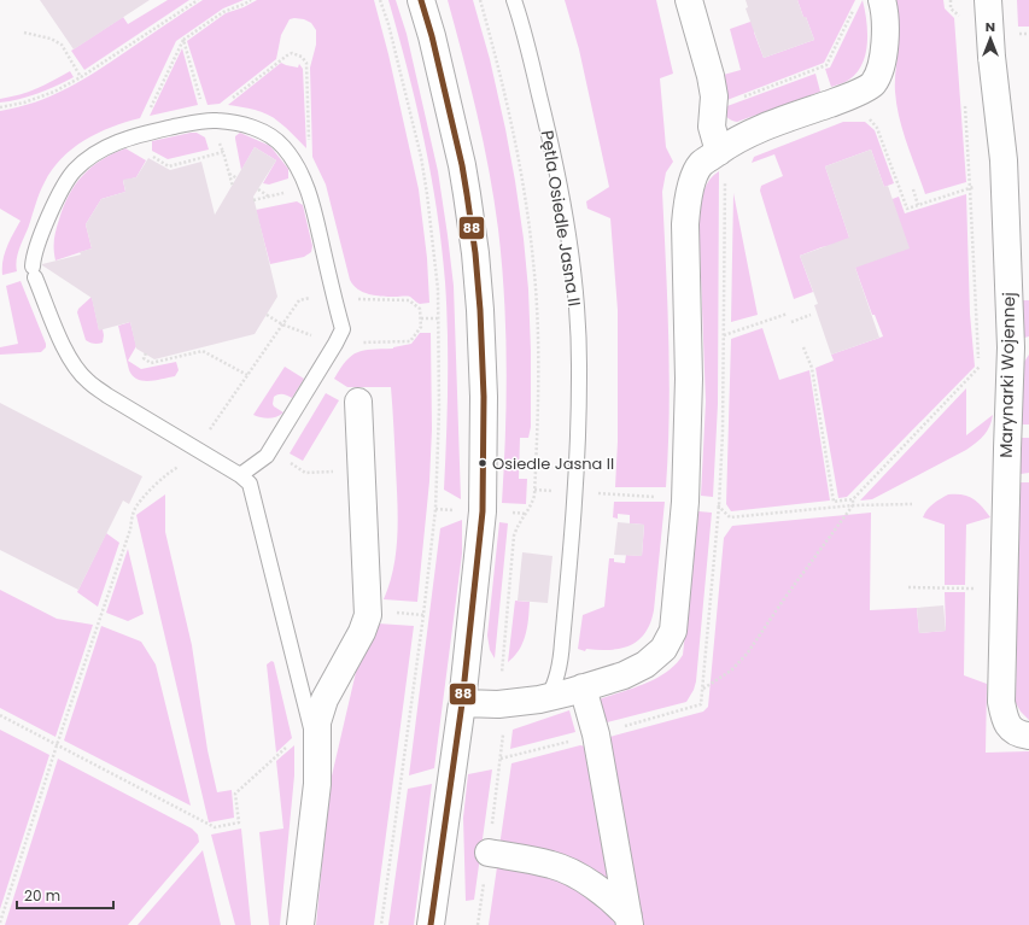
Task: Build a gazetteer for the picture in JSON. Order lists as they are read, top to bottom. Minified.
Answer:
{"streets":{"street":["Marynarki Wojennej"],"lane":["Pętla Osiedle Jasna II"]},"places":["Osiedle Jasna II"],"lines":["transit line 88"],"scale_bar":"20 m","north":"top"}
